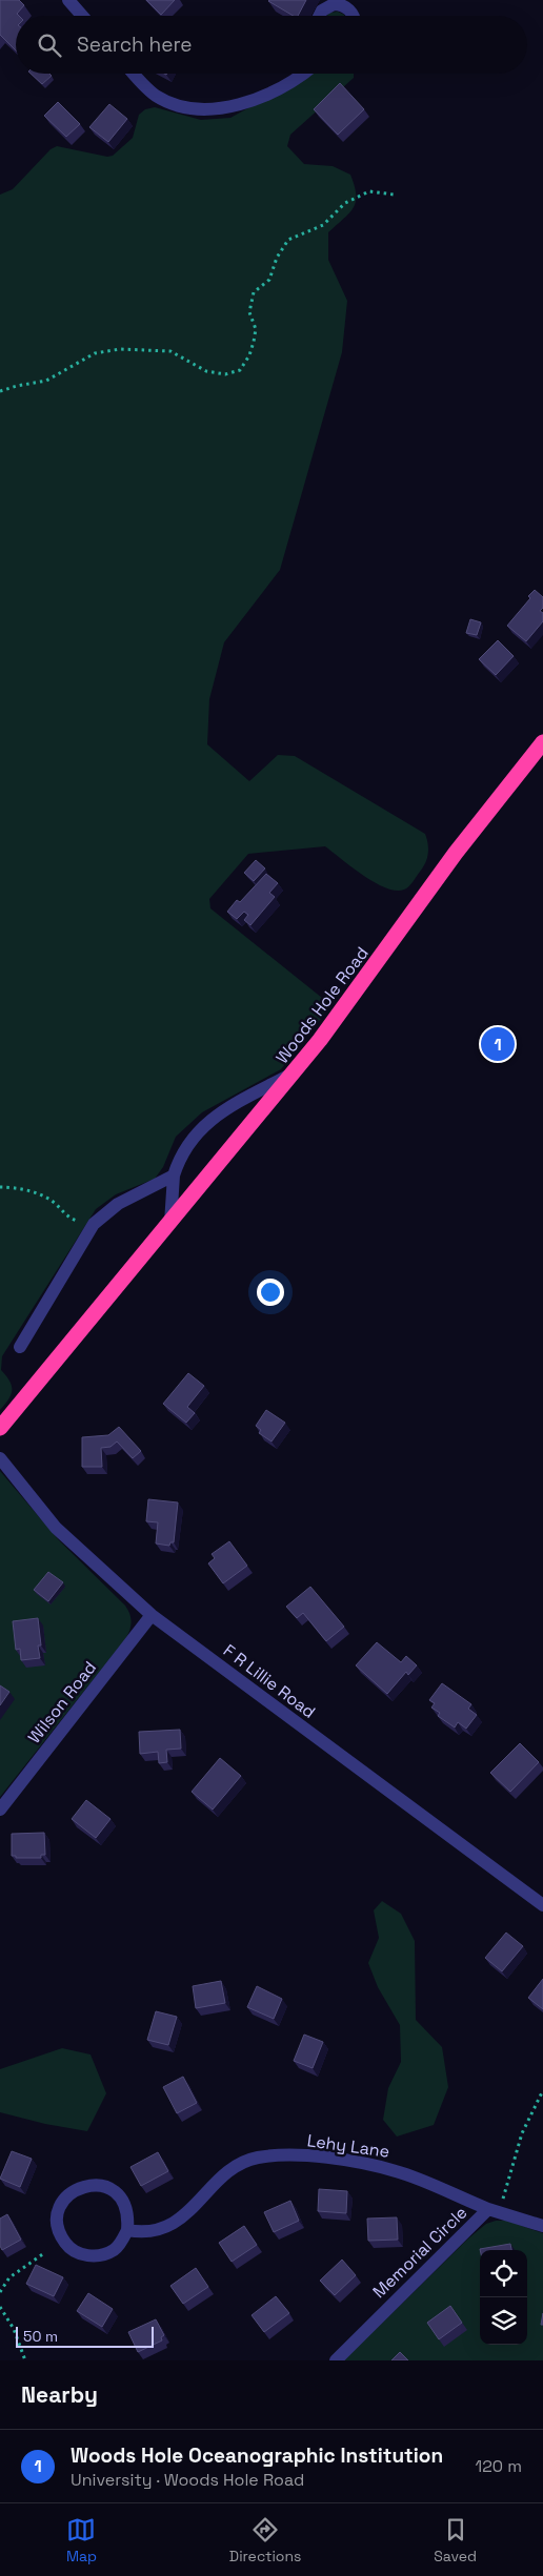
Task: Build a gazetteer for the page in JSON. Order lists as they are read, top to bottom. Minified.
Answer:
{"streets":{"highway":["Woods Hole Road"],"street":["F R Lillie Road","Wilson Road","Lehy Lane","Memorial Circle"]},"crossings":[["F R Lillie Road","Wilson Road"],["Lehy Lane","Memorial Circle"]],"scale_bar":"50 m","page":{"search":"Search here","pins":"1","scale":"50 m","heading":"Nearby","list":[{"mark":"1","name":"Woods Hole Oceanographic Institution","note":"University · Woods Hole Road","value":"120 m"}],"nav":["Map","Directions","Saved"]}}
